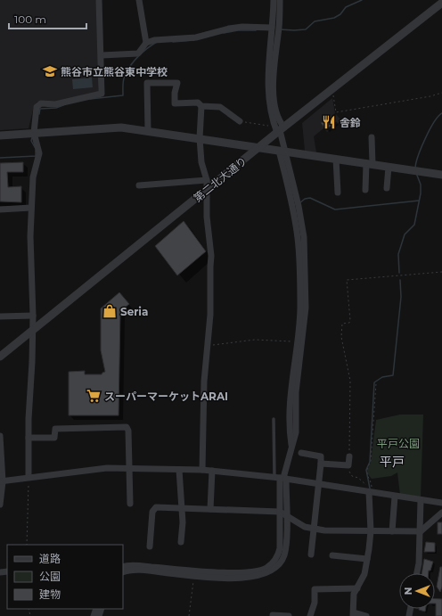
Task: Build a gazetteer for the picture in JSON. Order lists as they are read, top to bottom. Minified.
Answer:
{"streets":{"street":["第二北大通り"]},"districts":["平戸"],"parks":["平戸公園"],"places":{"school or university":["熊谷市立熊谷東中学校"],"restaurant":["舎鈴"],"shop":["Seria"],"supermarket":["スーパーマーケットARAI"]},"legend":["道路","公園","建物"],"scale_bar":"100 m","north":"left"}
